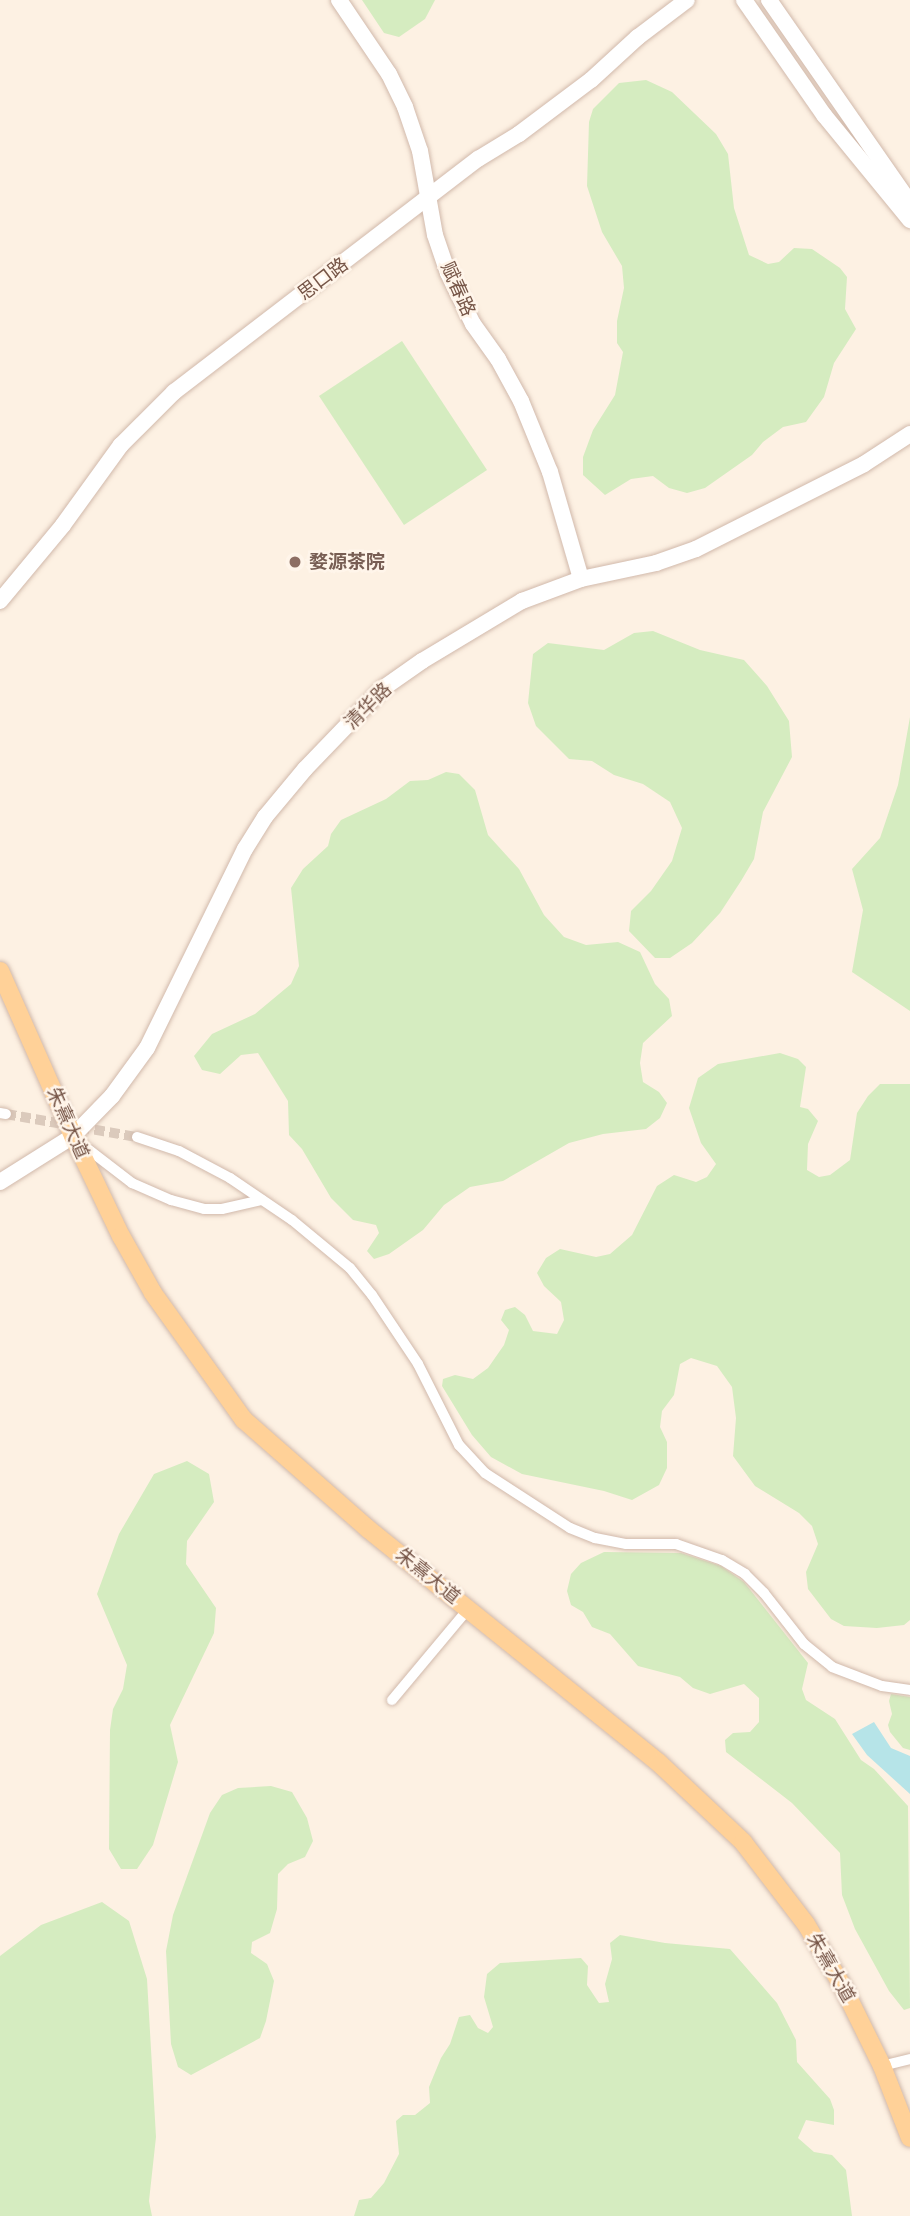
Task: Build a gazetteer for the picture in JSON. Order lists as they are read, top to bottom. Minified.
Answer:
{"streets":{"main road":["思口路","赋春路","清华路","朱熹大道"]},"crossings":[["思口路","赋春路"],["赋春路","清华路"],["清华路","朱熹大道"]],"places":["婺源茶院"]}
